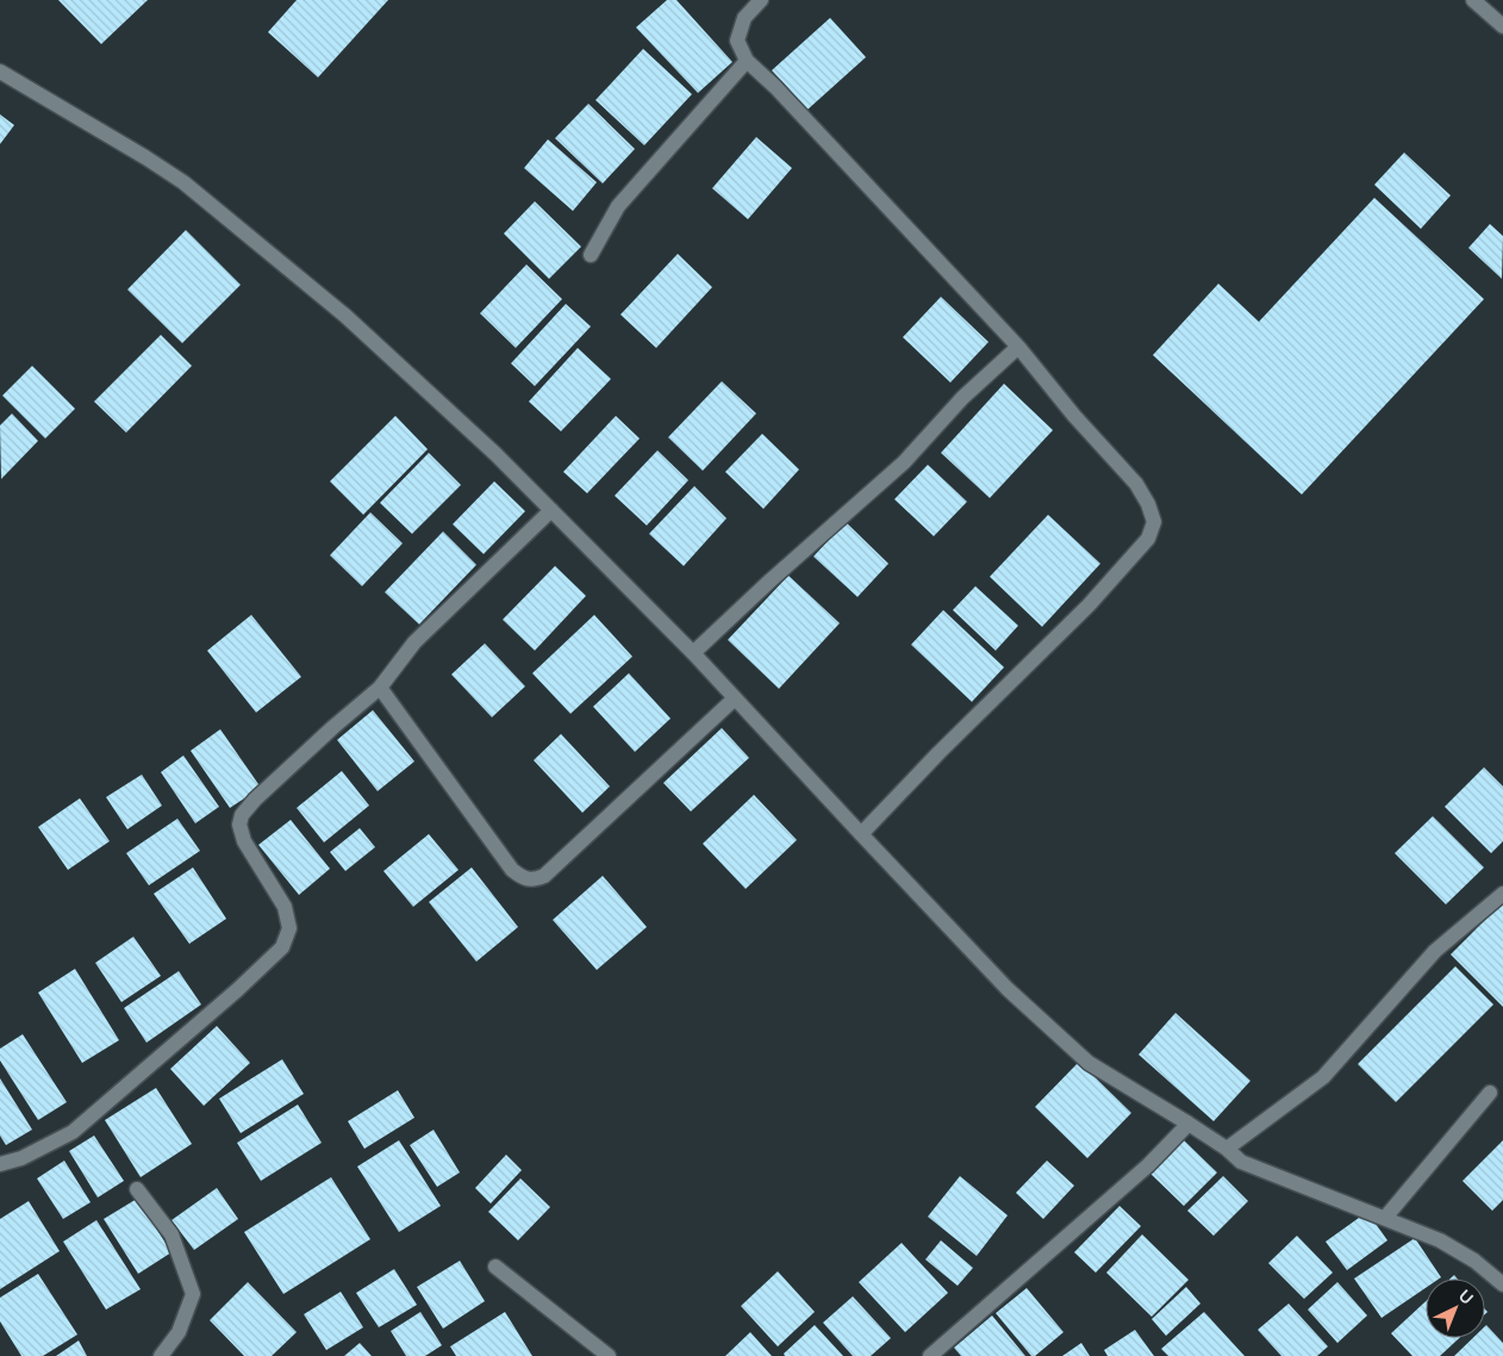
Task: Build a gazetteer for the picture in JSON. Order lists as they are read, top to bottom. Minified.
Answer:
{"north":"top right"}
